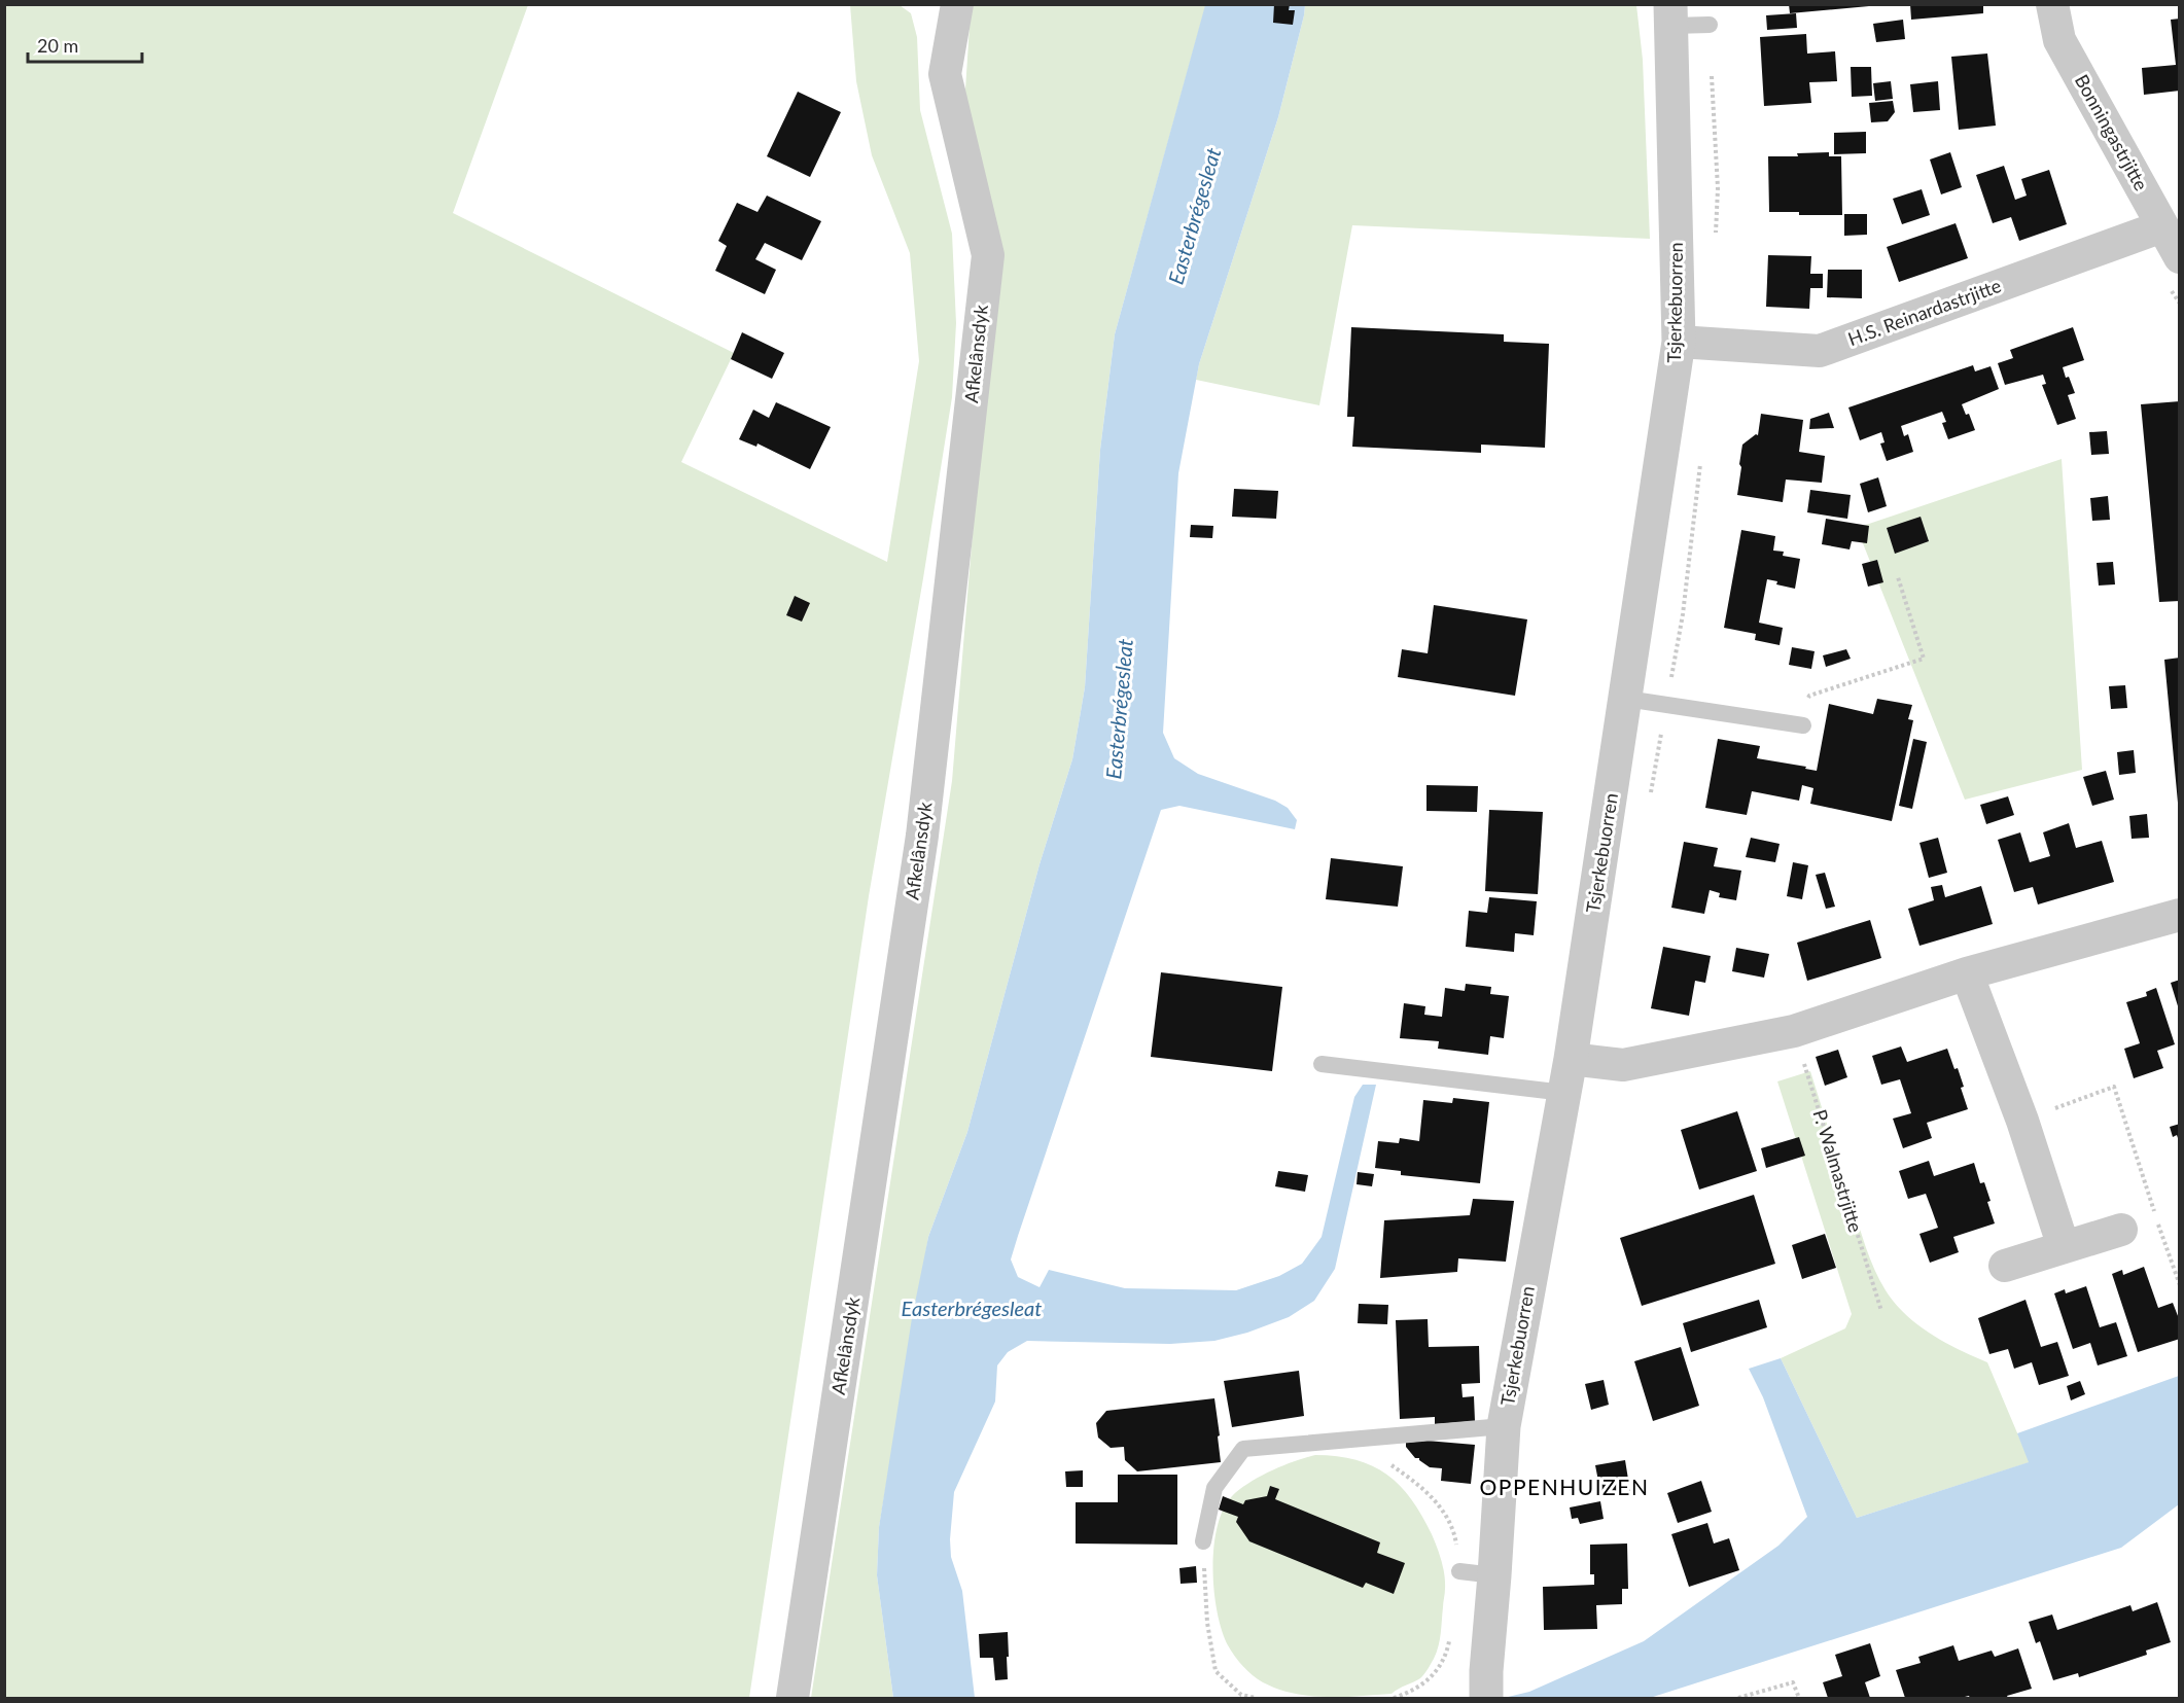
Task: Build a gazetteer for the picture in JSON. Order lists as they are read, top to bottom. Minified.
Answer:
{"streets":{"street":["Bonningastrjitte","Tsjerkebuorren","H.S. Reinardastrjitte","Afkelânsdyk"],"path":["P. Walmastrjitte"]},"crossings":[["Bonningastrjitte","H.S. Reinardastrjitte"],["Tsjerkebuorren","H.S. Reinardastrjitte"]],"districts":["OPPENHUIZEN"],"water":["Easterbrégesleat"],"scale_bar":"20 m"}
